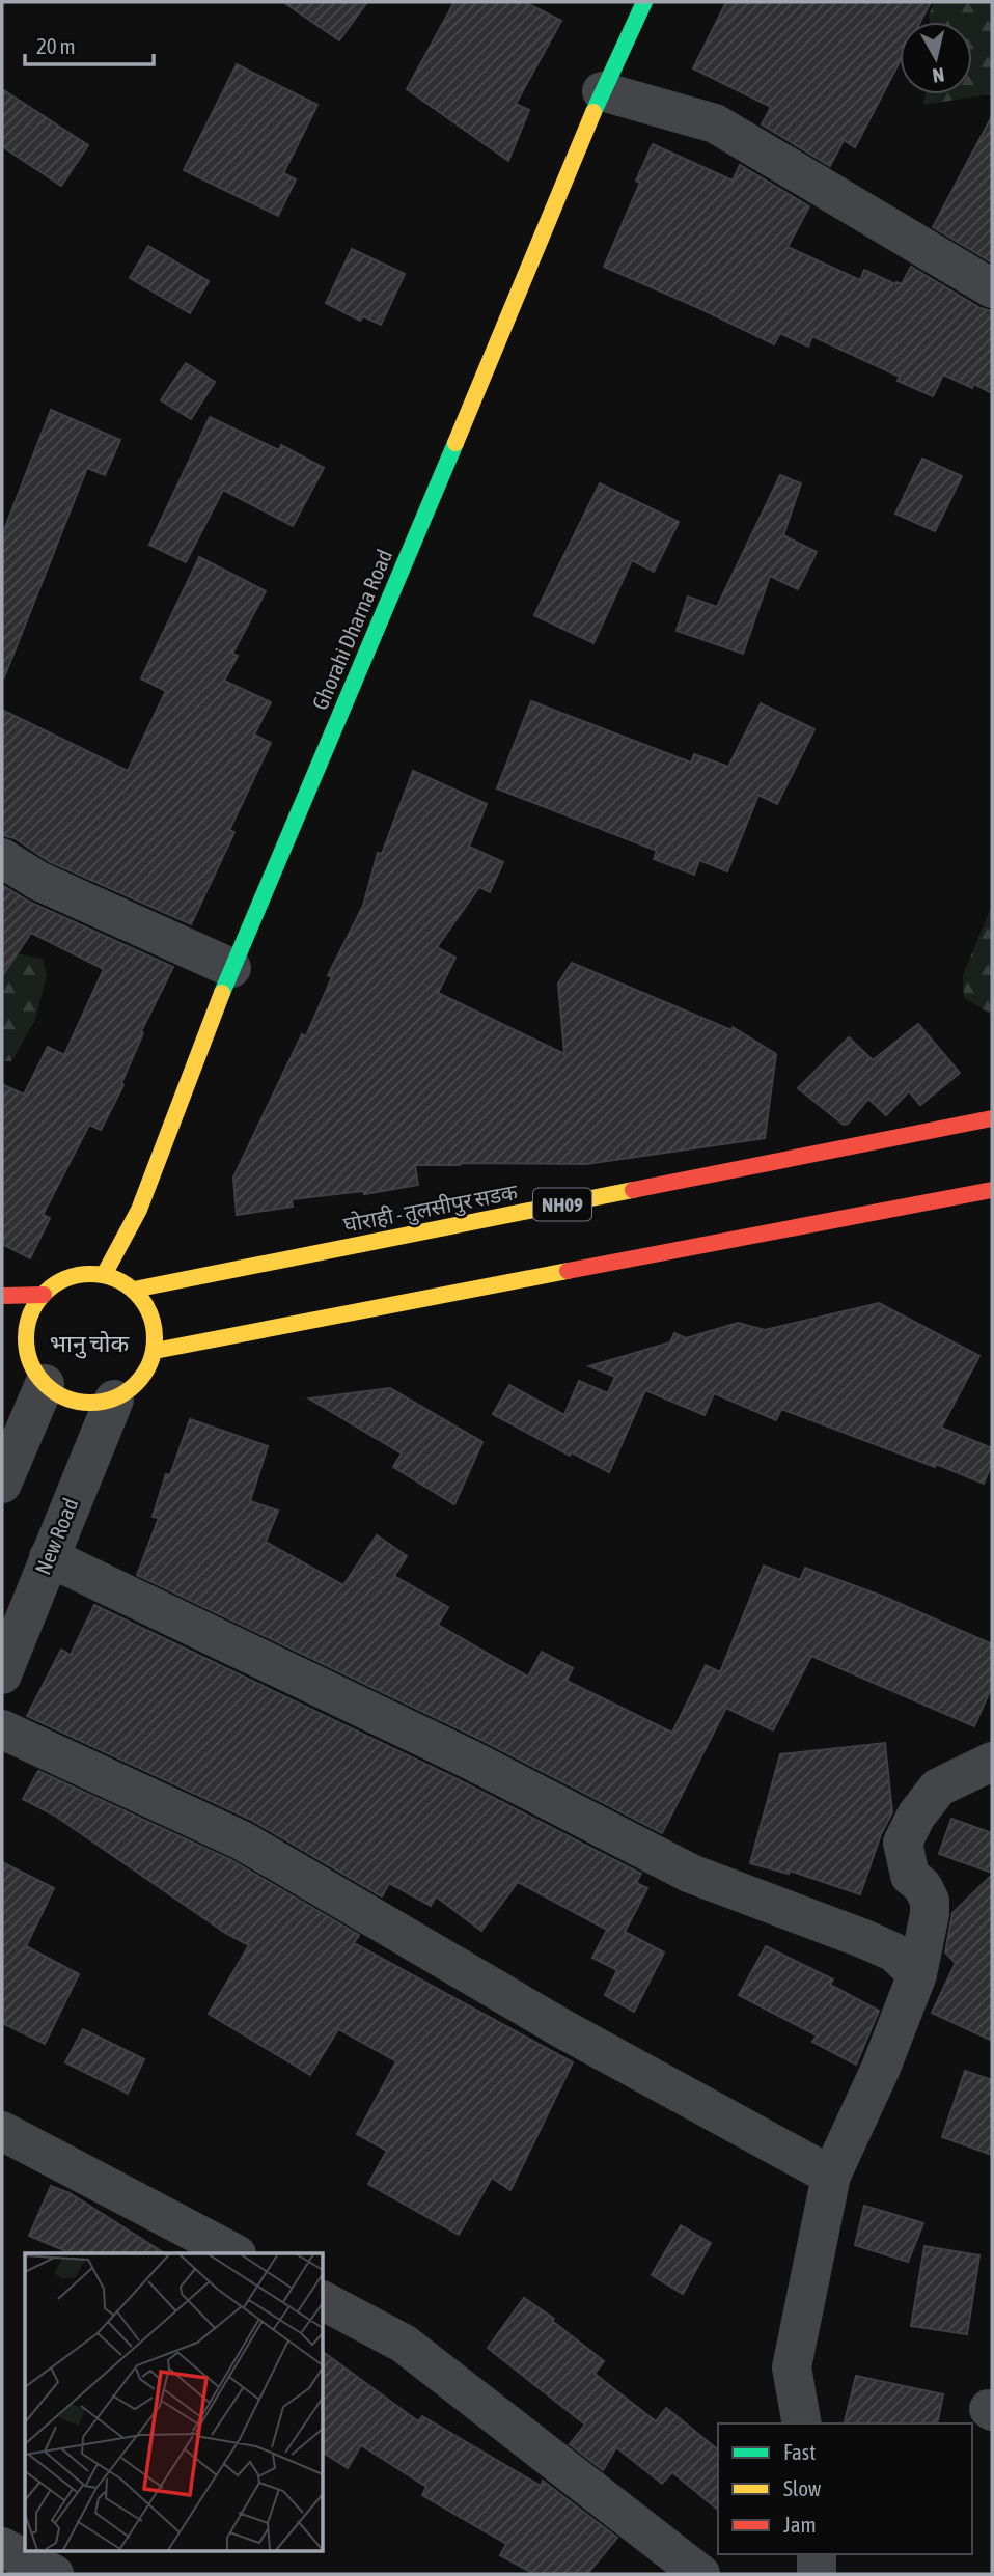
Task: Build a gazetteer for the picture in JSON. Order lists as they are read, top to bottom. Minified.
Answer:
{"streets":{"main road":["Ghorahi Dharna Road","NH09","घोराही - तुलसीपुर सडक"],"street":["New Road"]},"crossings":[["Ghorahi Dharna Road","घोराही - तुलसीपुर सडक"],["Ghorahi Dharna Road","New Road"],["घोराही - तुलसीपुर सडक","New Road"]],"districts":["भानु चोक"],"legend":["Fast","Slow","Jam"],"scale_bar":"20 m","north":"bottom"}
